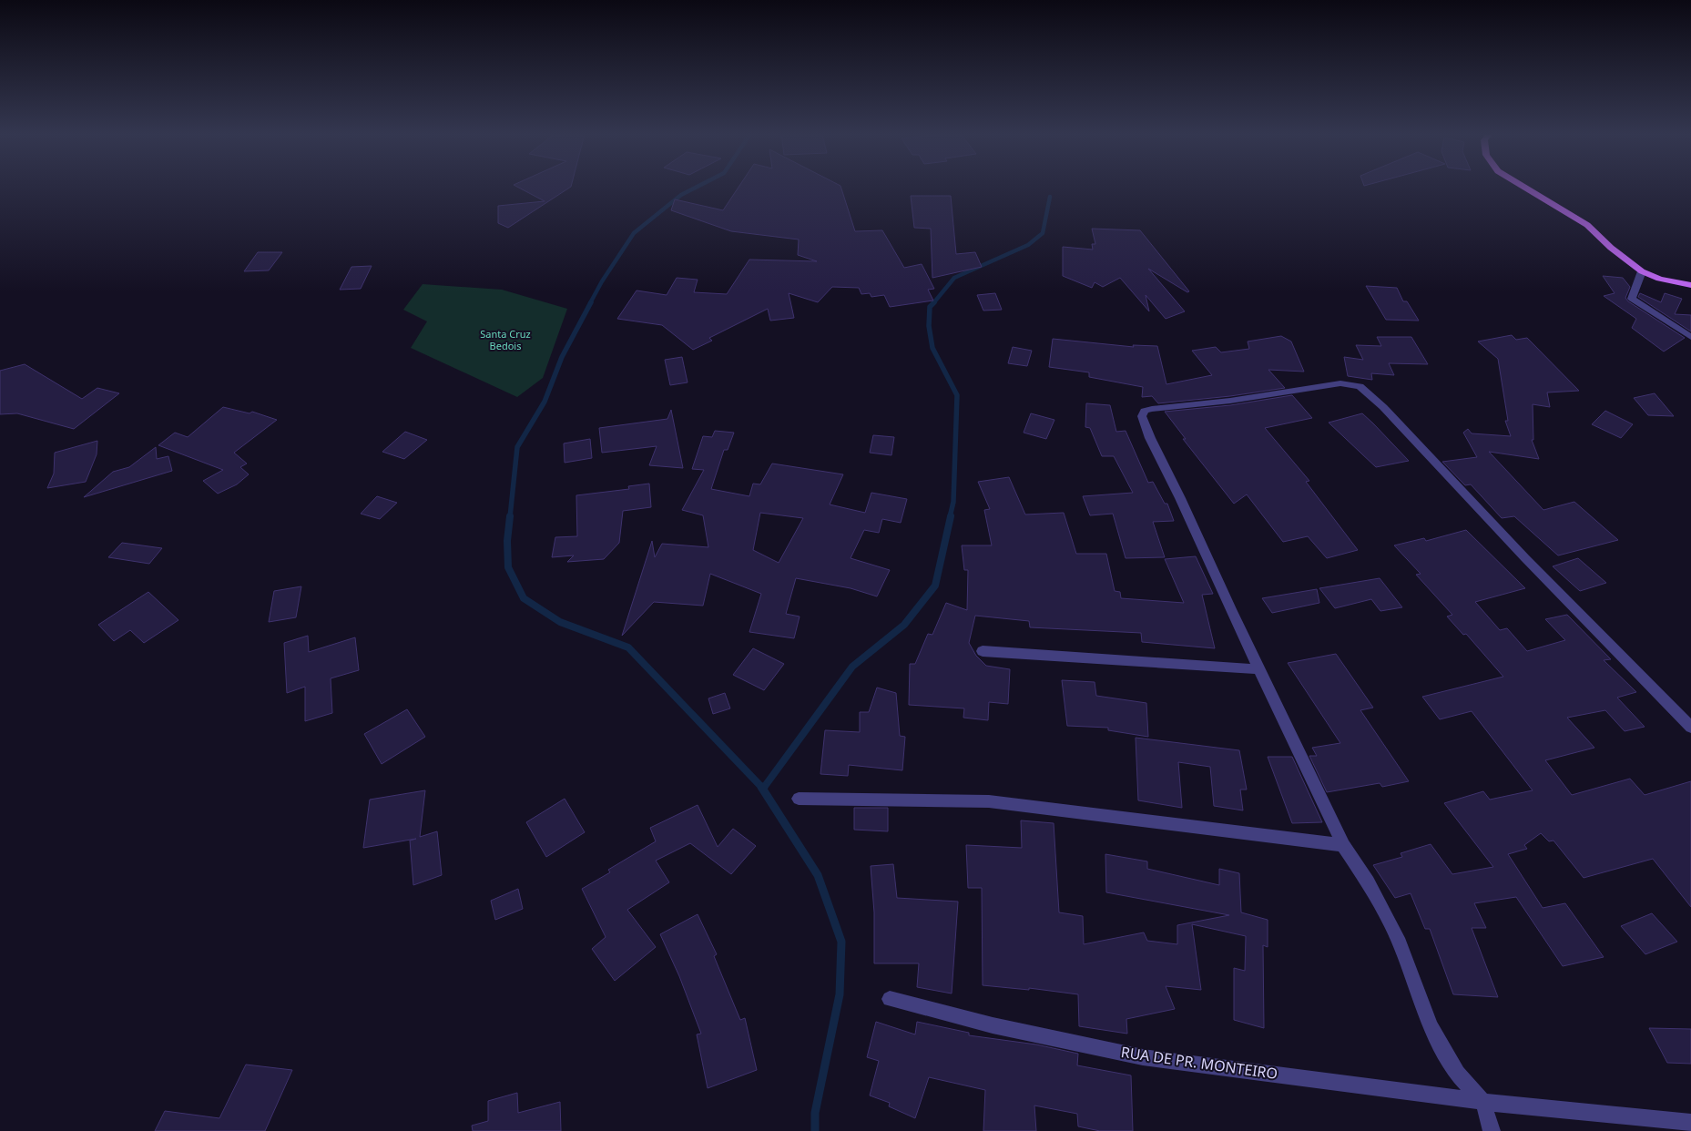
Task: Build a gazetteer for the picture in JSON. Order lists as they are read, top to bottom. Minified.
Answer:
{"streets":{"street":["RUA DE PR. MONTEIRO"]},"parks":["Santa Cruz Bedois"]}
